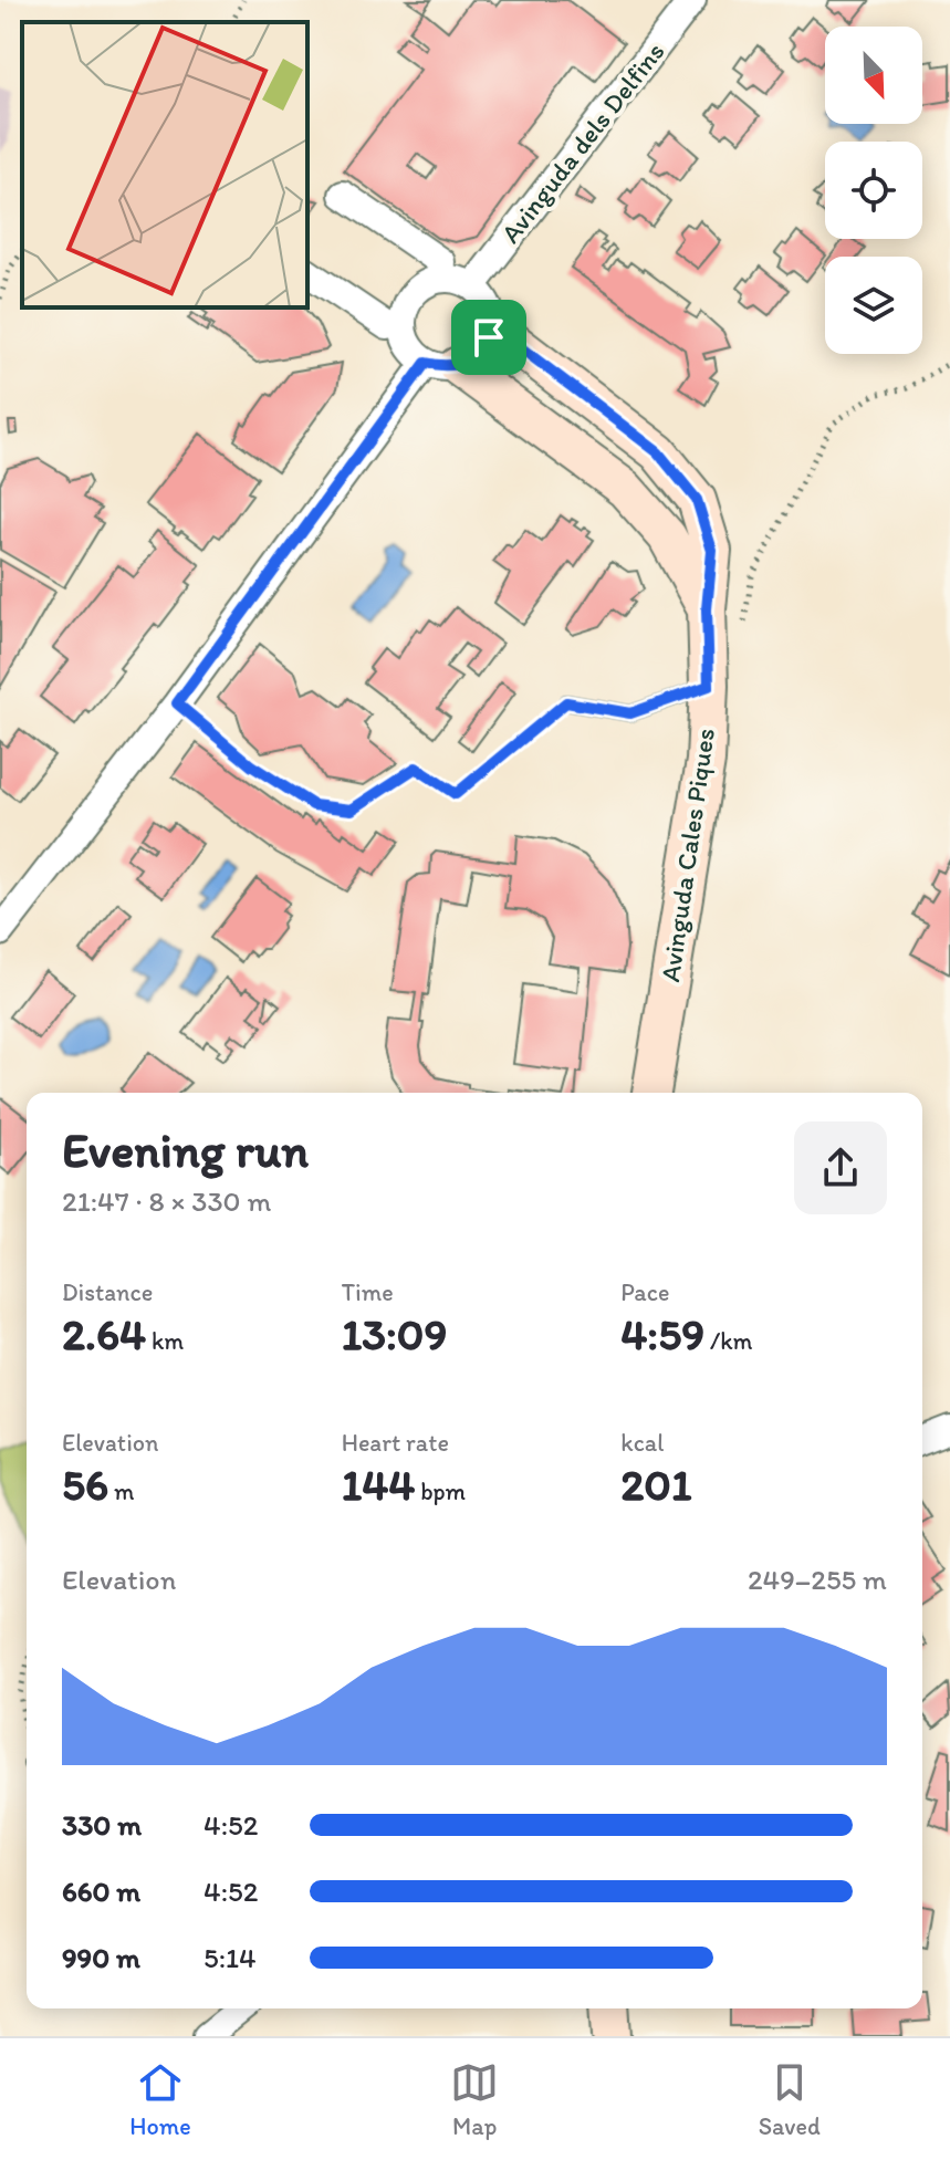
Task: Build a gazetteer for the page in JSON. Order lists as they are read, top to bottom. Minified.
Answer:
{"streets":{"street":["Avinguda dels Delfins","Avinguda Cales Piques"]},"crossings":[["Avinguda dels Delfins","Avinguda Cales Piques"]],"north":"bottom right","page":{"heading":["Evening run","21:47 · 8 × 330 m"],"stats":[["Distance","2.64 km"],["Time","13:09"],["Pace","4:59 /km"],["Elevation","56 m"],["Heart rate","144 bpm"],["kcal","201"]],"chart":["Elevation","249–255 m"],"list":[{"name":"330 m","note":"4:52"},{"name":"660 m","note":"4:52"},{"name":"990 m","note":"5:14"}],"tabs":["Home","Map","Saved"]}}
